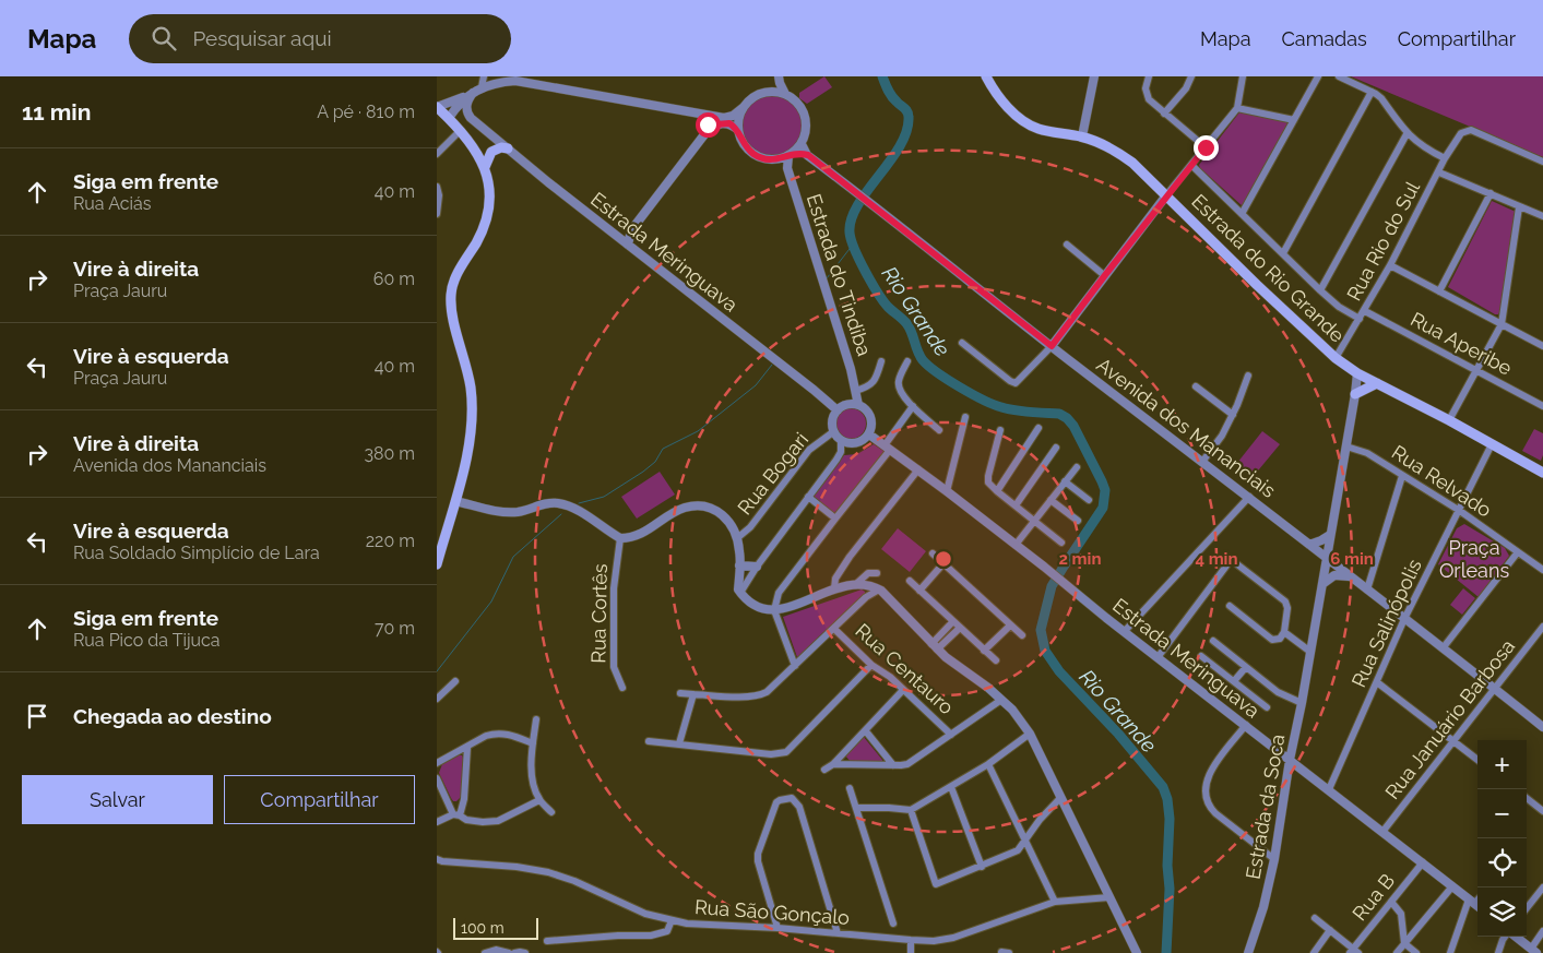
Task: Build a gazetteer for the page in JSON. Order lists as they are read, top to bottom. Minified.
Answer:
{"streets":{"main road":["Estrada do Rio Grande"],"street":["Rua Rio do Sul","Estrada Meringuava","Estrada do Tindiba","Rua Aperibe","Avenida dos Mananciais","Rua Bogari","Rua Relvado","Rua Cortês","Rua Salinópolis","Rua Centauro","Rua Januário Barbosa","Estrada da Soca","Rua B","Rua São Gonçalo"]},"crossings":[["Rua Rio do Sul","Estrada do Rio Grande"],["Rua Rio do Sul","Rua Aperibe"],["Estrada Meringuava","Estrada do Tindiba"],["Estrada Meringuava","Rua Bogari"],["Estrada Meringuava","Rua Salinópolis"],["Estrada Meringuava","Rua Januário Barbosa"],["Estrada Meringuava","Estrada da Soca"],["Estrada Meringuava","Rua B"],["Estrada do Rio Grande","Rua Salinópolis"],["Estrada do Rio Grande","Estrada da Soca"],["Estrada do Tindiba","Avenida dos Mananciais"],["Estrada do Tindiba","Rua Bogari"],["Avenida dos Mananciais","Rua Salinópolis"],["Avenida dos Mananciais","Rua Januário Barbosa"],["Avenida dos Mananciais","Estrada da Soca"],["Rua Relvado","Rua Salinópolis"],["Rua Relvado","Estrada da Soca"]],"water":["Rio Grande"],"parks":["Praça Orleans"],"scale_bar":"100 m","page":{"header":"Mapa","search":"Pesquisar aqui","nav":["Mapa","Camadas","Compartilhar"],"heading":["11 min","A pé · 810 m"],"list":[["Siga em frente","Rua Aciás","40 m"],["Vire à direita","Praça Jauru","60 m"],["Vire à esquerda","Praça Jauru","40 m"],["Vire à direita","Avenida dos Mananciais","380 m"],["Vire à esquerda","Rua Soldado Simplício de Lara","220 m"],["Siga em frente","Rua Pico da Tijuca","70 m"],"Chegada ao destino"],"map_buttons":["+","−"],"buttons":["Salvar","Compartilhar"],"scale":"100 m"},"rings":["2 min","4 min","6 min"]}
